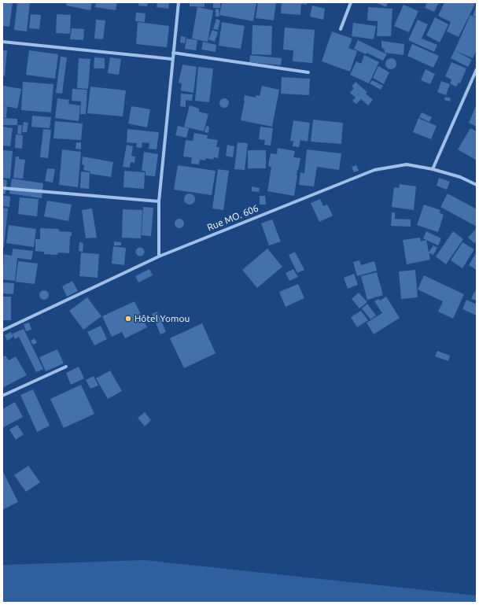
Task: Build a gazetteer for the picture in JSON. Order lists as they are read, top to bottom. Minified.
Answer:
{"streets":{"street":["Rue MO. 606"]},"places":["Hôtel Yomou"]}
